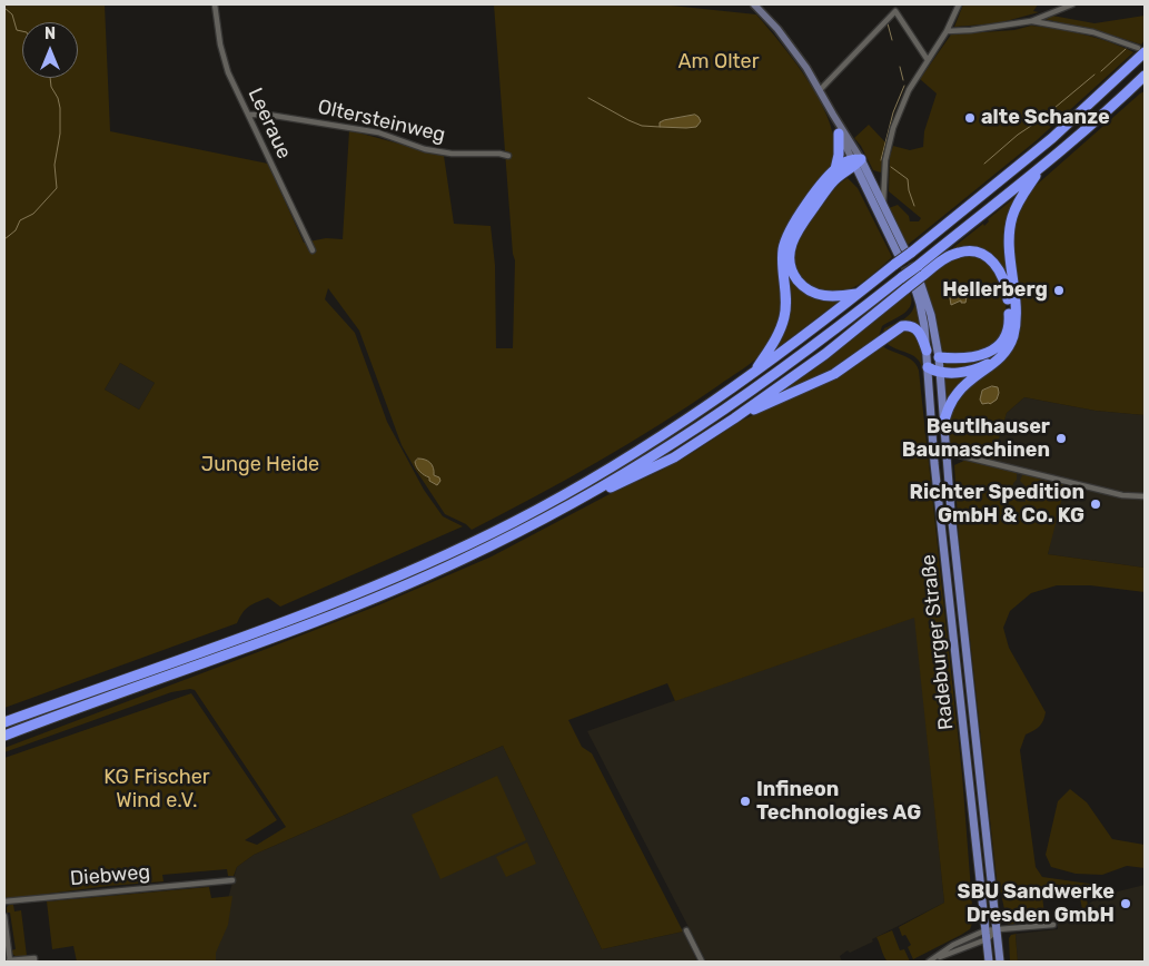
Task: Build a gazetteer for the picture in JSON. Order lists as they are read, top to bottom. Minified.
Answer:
{"streets":{"main road":["Radeburger Straße"],"street":["Oltersteinweg","Leeraue","Diebweg"]},"crossings":[["Oltersteinweg","Leeraue"]],"parks":["Am Olter","Junge Heide","KG Frischer Wind e.V."],"places":["alte Schanze","Hellerberg","Beutlhauser Baumaschinen","Richter Spedition GmbH & Co. KG","Infineon Technologies AG","SBU Sandwerke Dresden GmbH"],"north":"top"}
